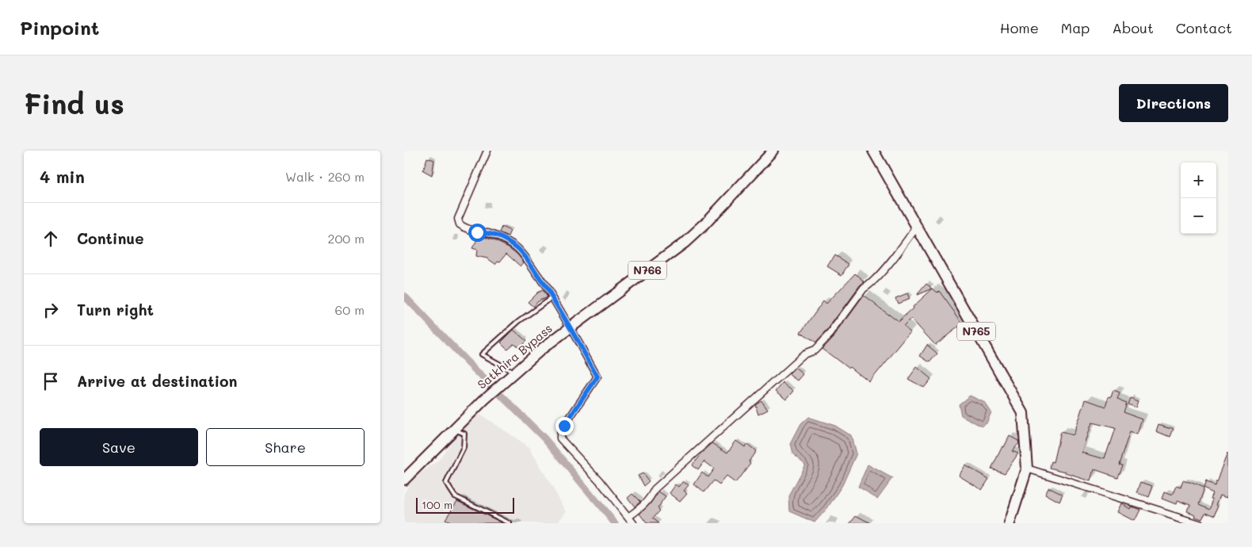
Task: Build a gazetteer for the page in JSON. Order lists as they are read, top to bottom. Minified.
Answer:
{"streets":{"highway":["N766","N765","Satkhira Bypass"]},"scale_bar":"100 m","page":{"header":"Pinpoint","nav":["Home","Map","About","Contact"],"buttons":["Directions",["Save","Share"]],"title":"Find us","heading":["4 min","Walk · 260 m"],"map_buttons":["+","−"],"list":[["Continue","200 m"],["Turn right","60 m"],"Arrive at destination"],"scale":"100 m"}}
